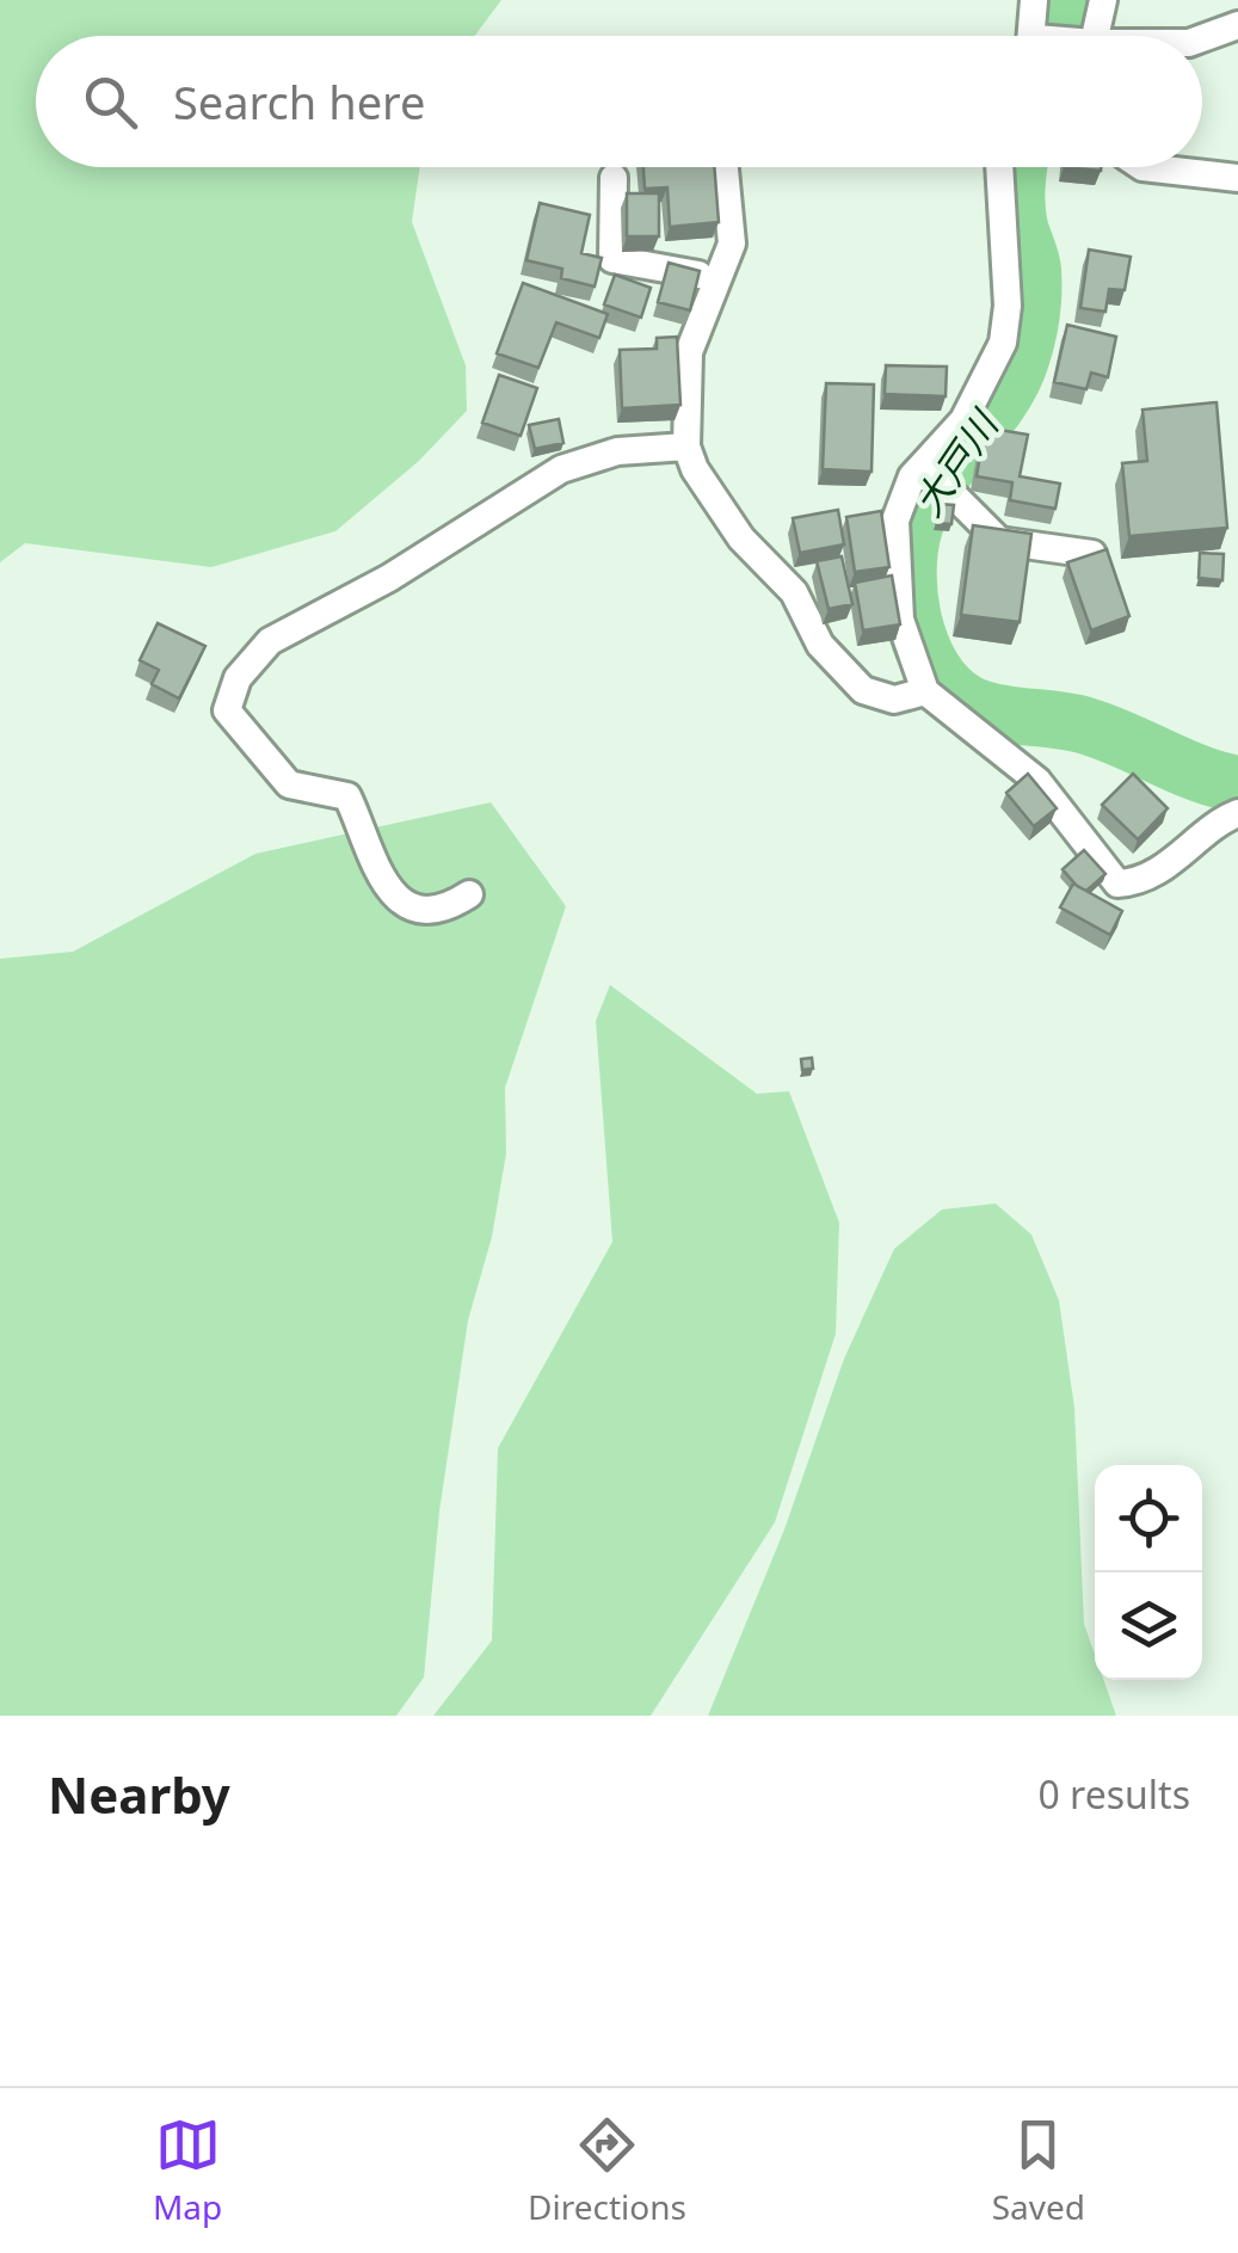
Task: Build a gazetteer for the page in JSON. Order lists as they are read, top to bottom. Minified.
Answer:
{"water":["大戸川"],"page":{"search":"Search here","heading":["Nearby","0 results"],"nav":["Map","Directions","Saved"]}}
